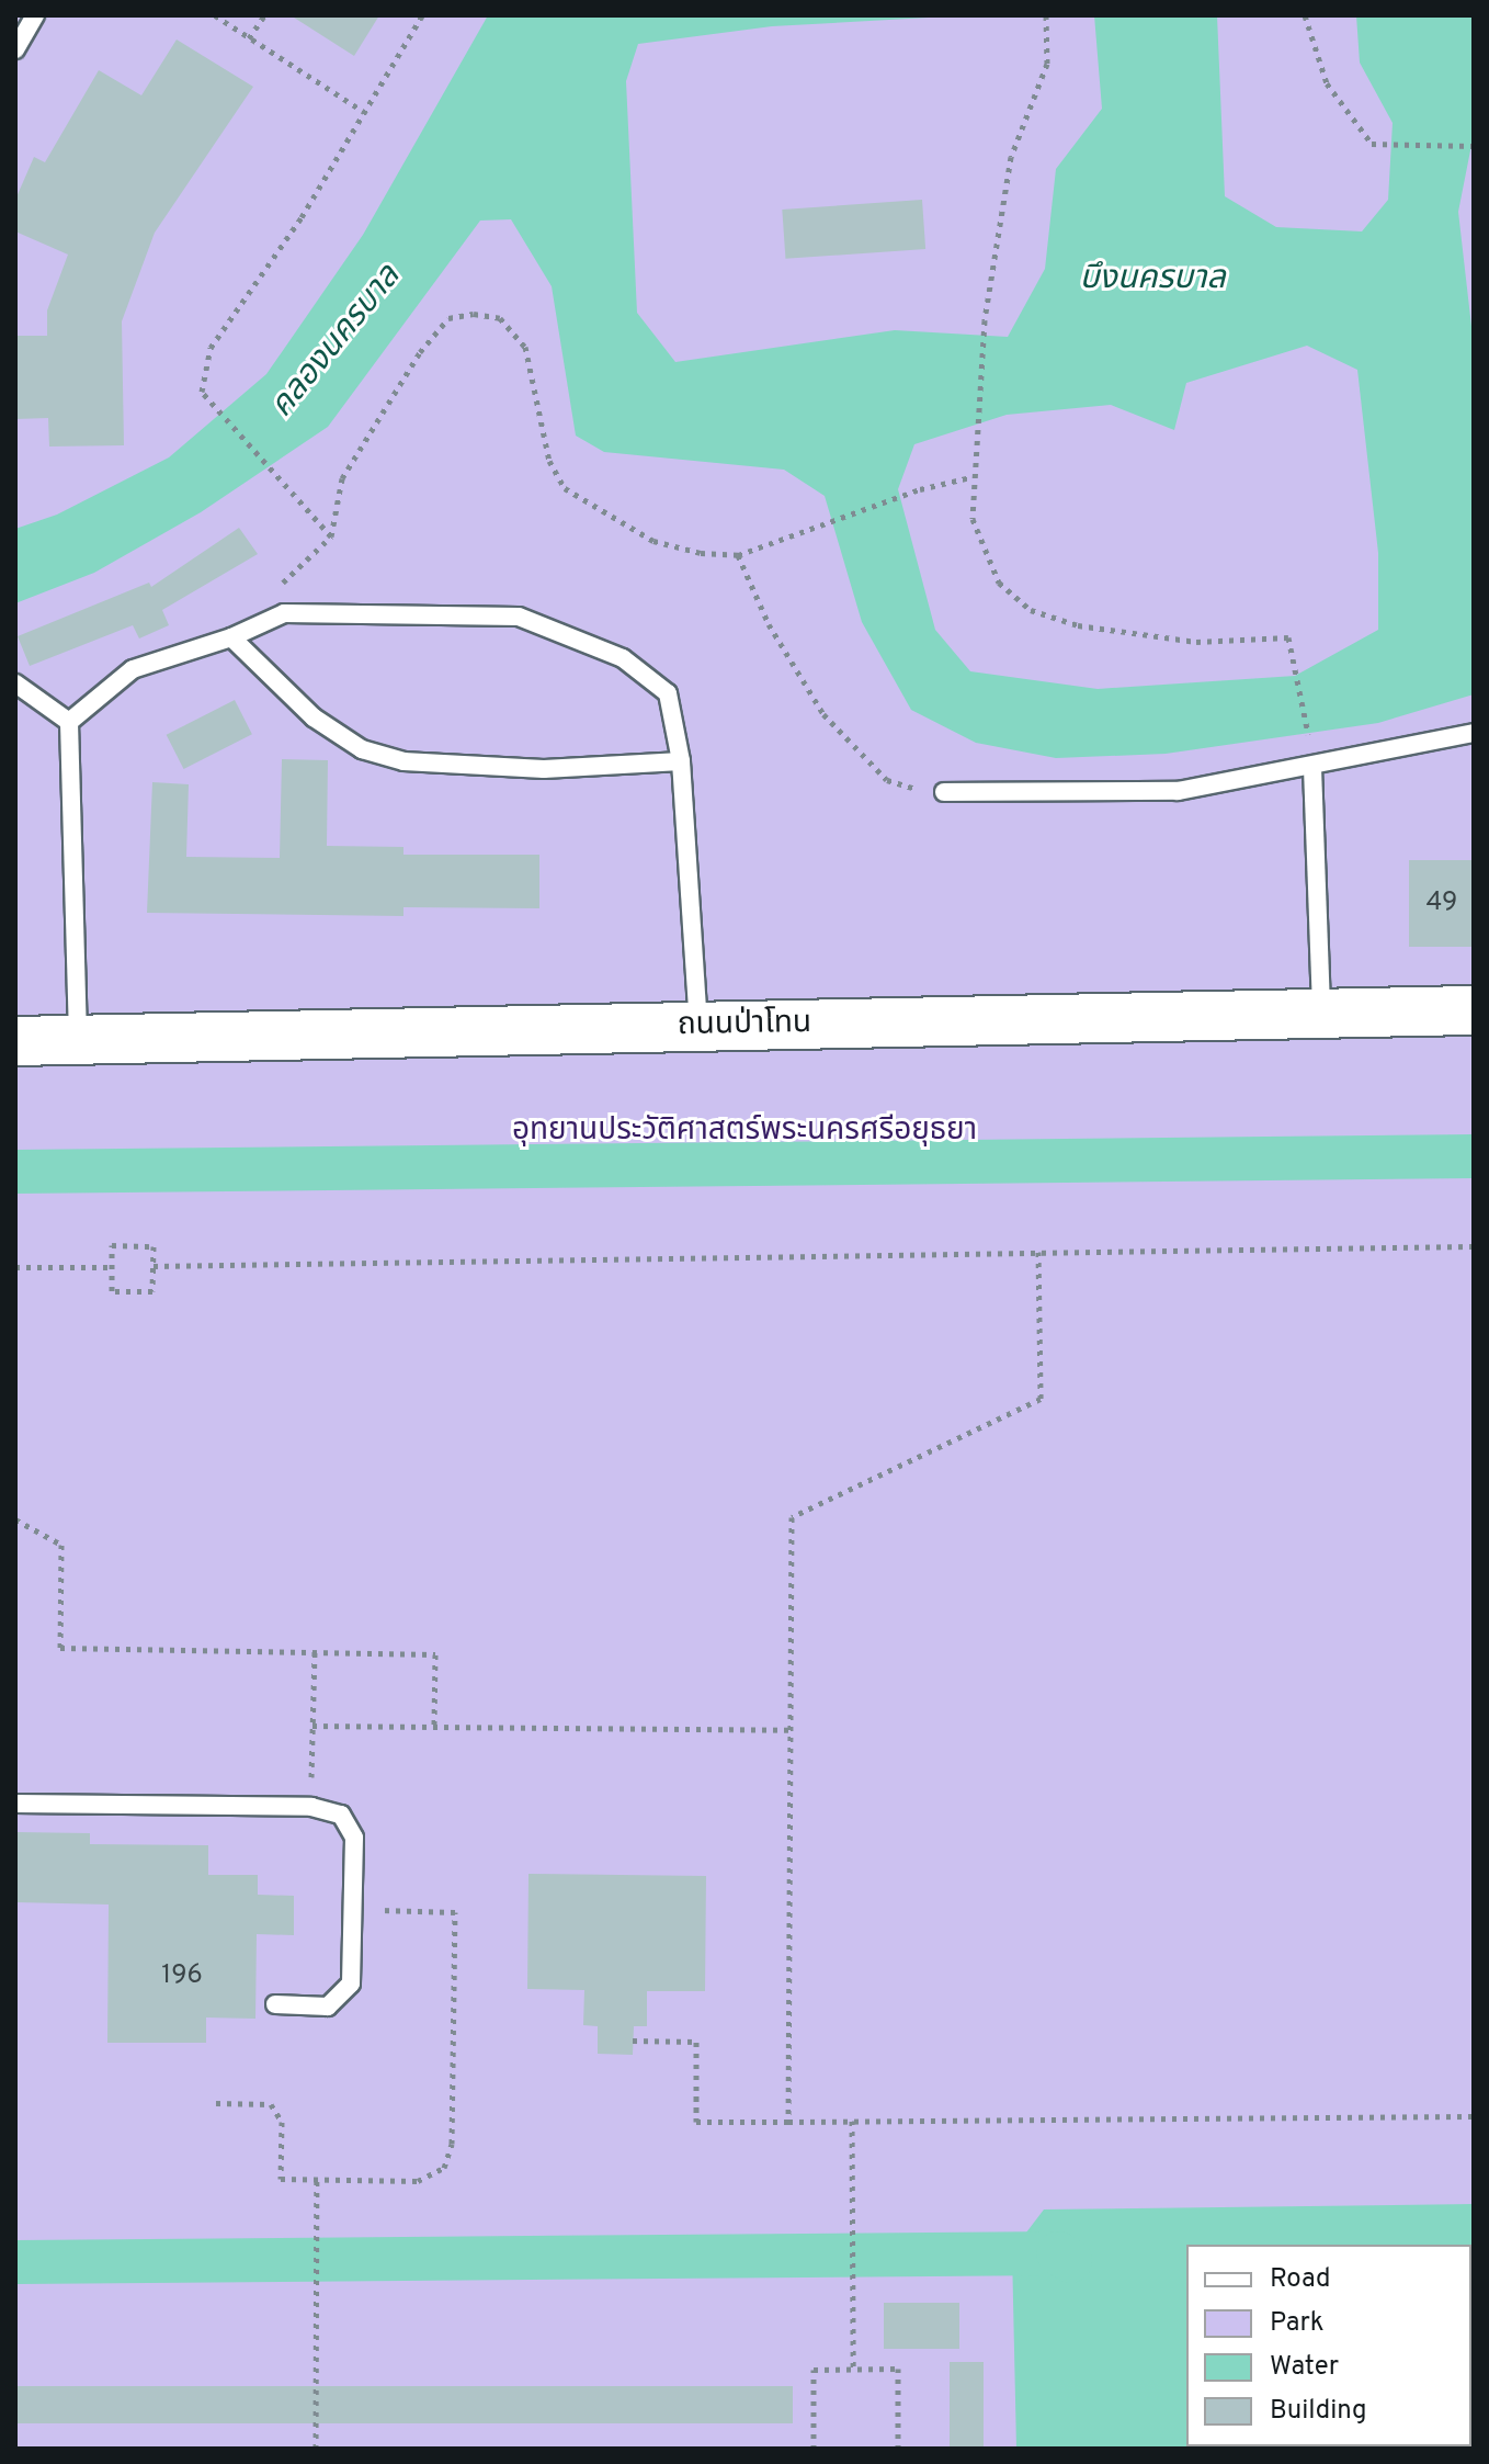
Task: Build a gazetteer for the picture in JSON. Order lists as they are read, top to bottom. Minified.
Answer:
{"streets":{"main road":["ถนนป่าโทน"]},"water":["บึงนครบาล","คลองนครบาล"],"parks":["อุทยานประวัติศาสตร์พระนครศรีอยุธยา"],"house_numbers":["49","196"],"legend":["Road","Park","Water","Building"]}
